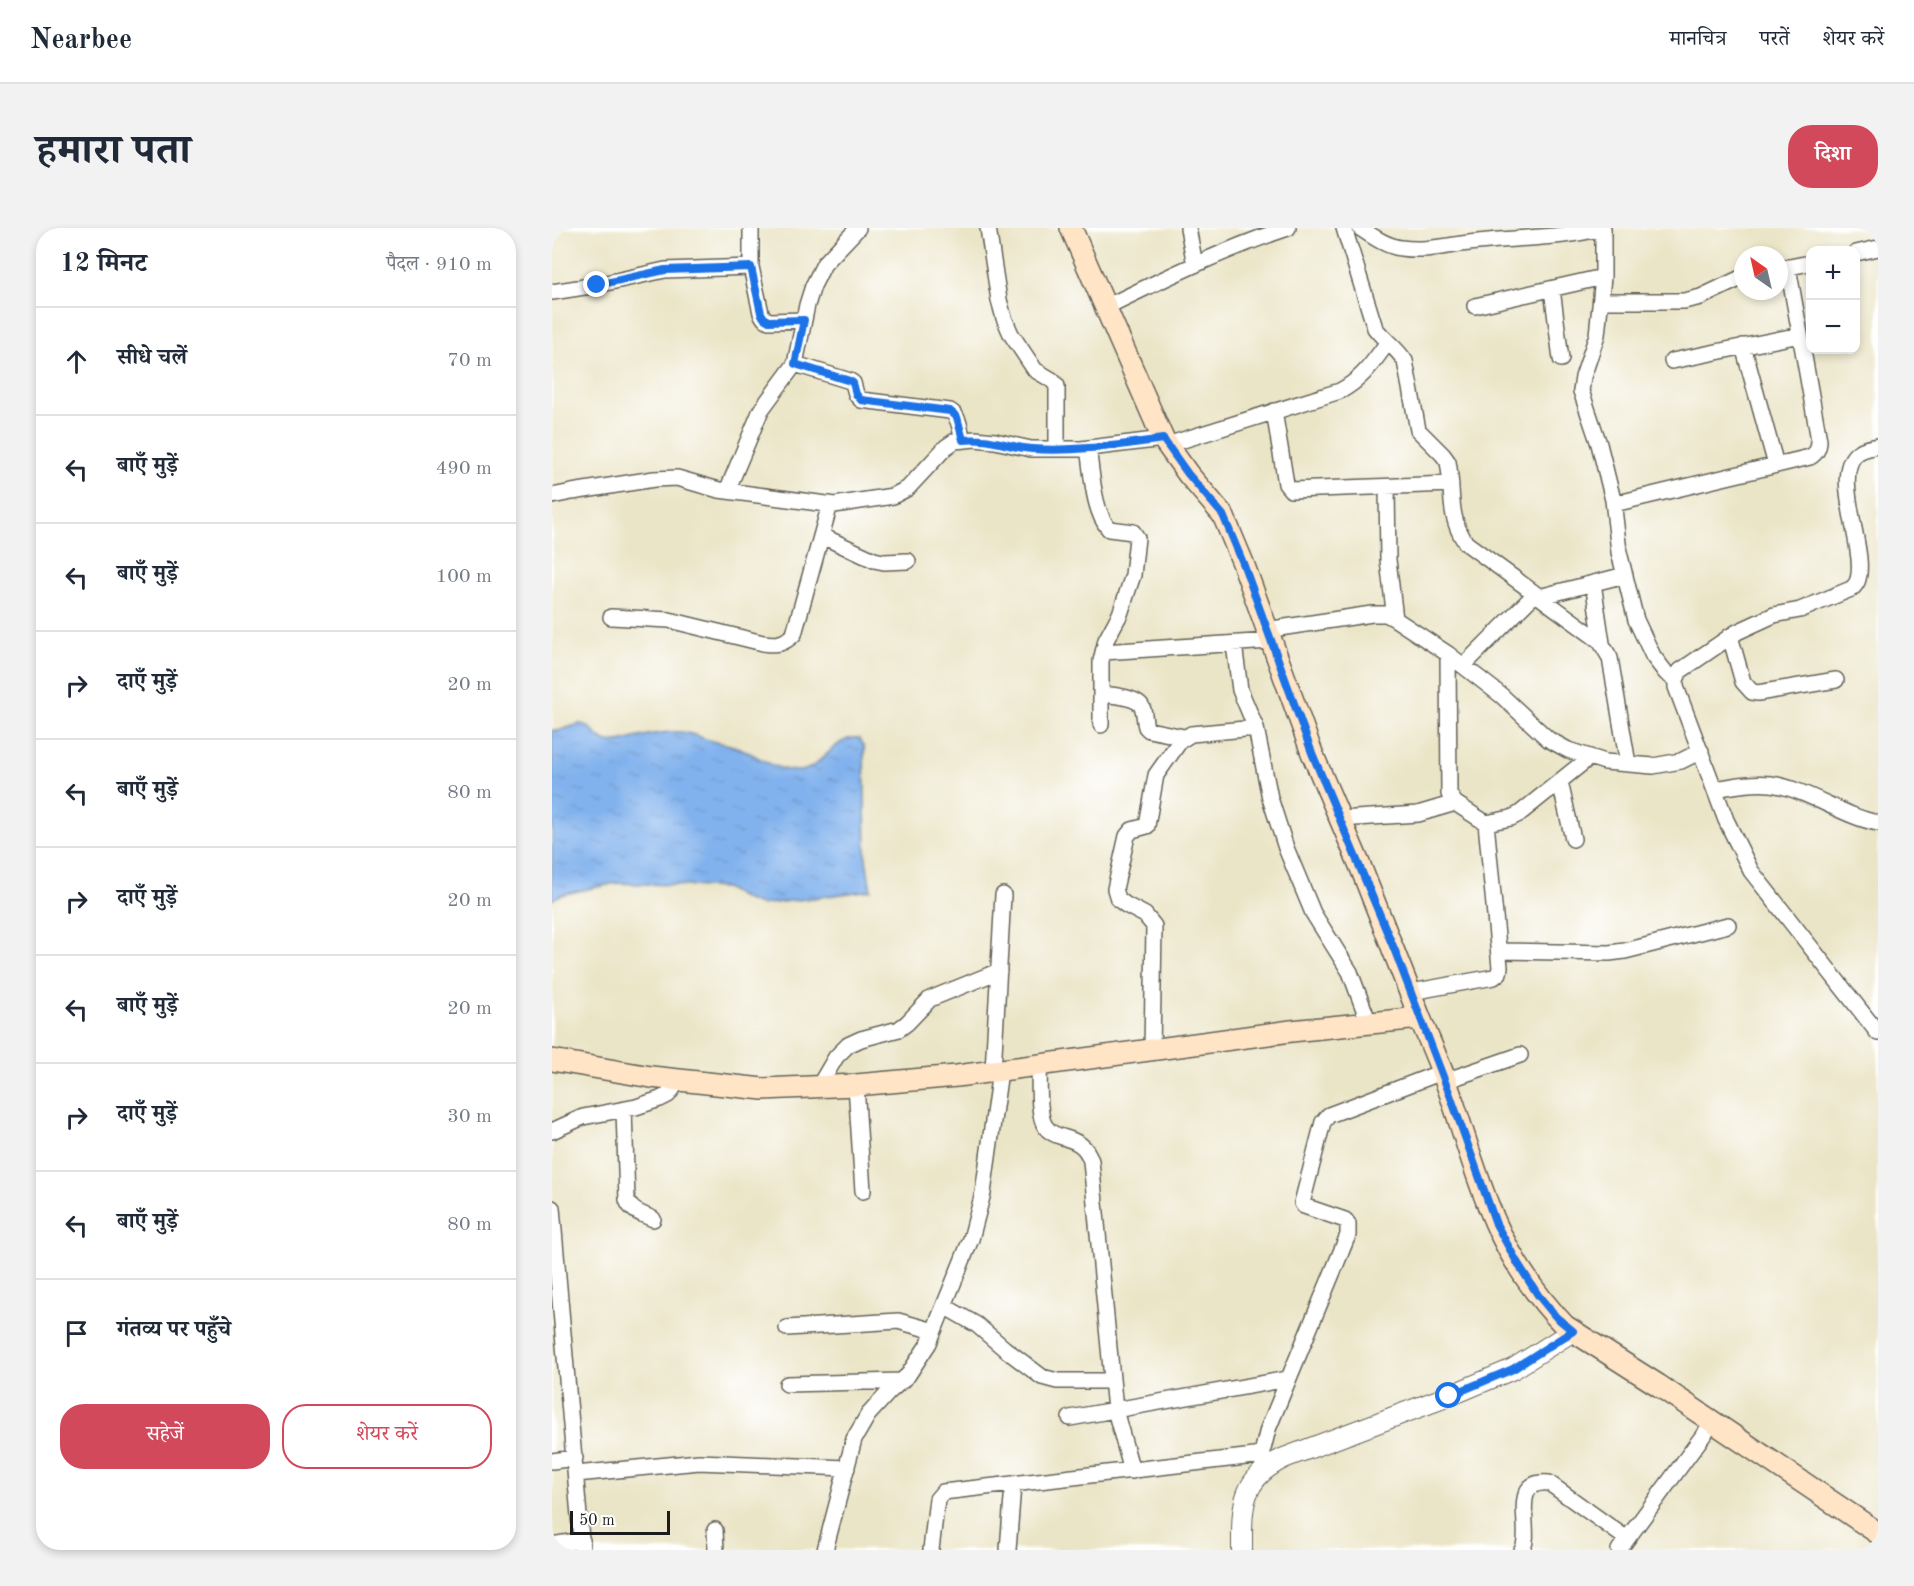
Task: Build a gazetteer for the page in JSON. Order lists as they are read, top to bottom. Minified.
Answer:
{"scale_bar":"50 m","north":"top left","page":{"header":"Nearbee","nav":["मानचित्र","परतें","शेयर करें"],"title":"हमारा पता","buttons":["दिशा",["सहेजें","शेयर करें"]],"heading":["12 मिनट","पैदल · 910 m"],"map_buttons":["+","−"],"list":[["सीधे चलें","70 m"],["बाएँ मुड़ें","490 m"],["बाएँ मुड़ें","100 m"],["दाएँ मुड़ें","20 m"],["बाएँ मुड़ें","80 m"],["दाएँ मुड़ें","20 m"],["बाएँ मुड़ें","20 m"],["दाएँ मुड़ें","30 m"],["बाएँ मुड़ें","80 m"],"गंतव्य पर पहुँचे"],"scale":"50 m"}}
